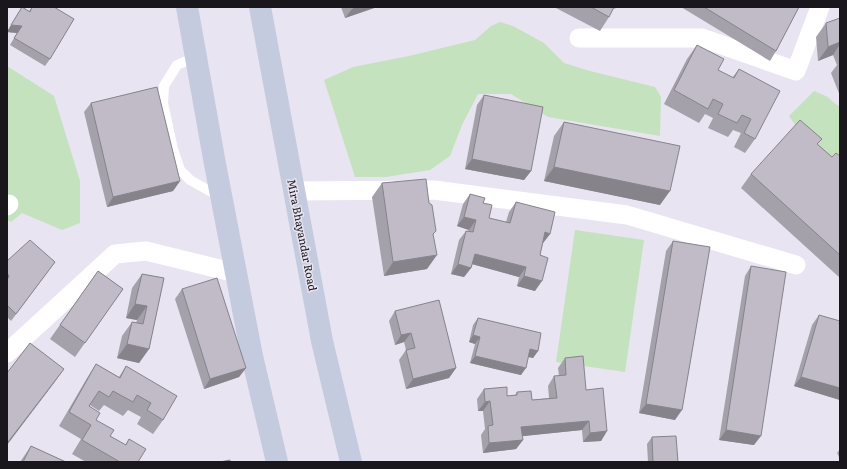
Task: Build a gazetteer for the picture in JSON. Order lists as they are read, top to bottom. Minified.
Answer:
{"streets":{"main road":["Mira Bhayandar Road"]}}
